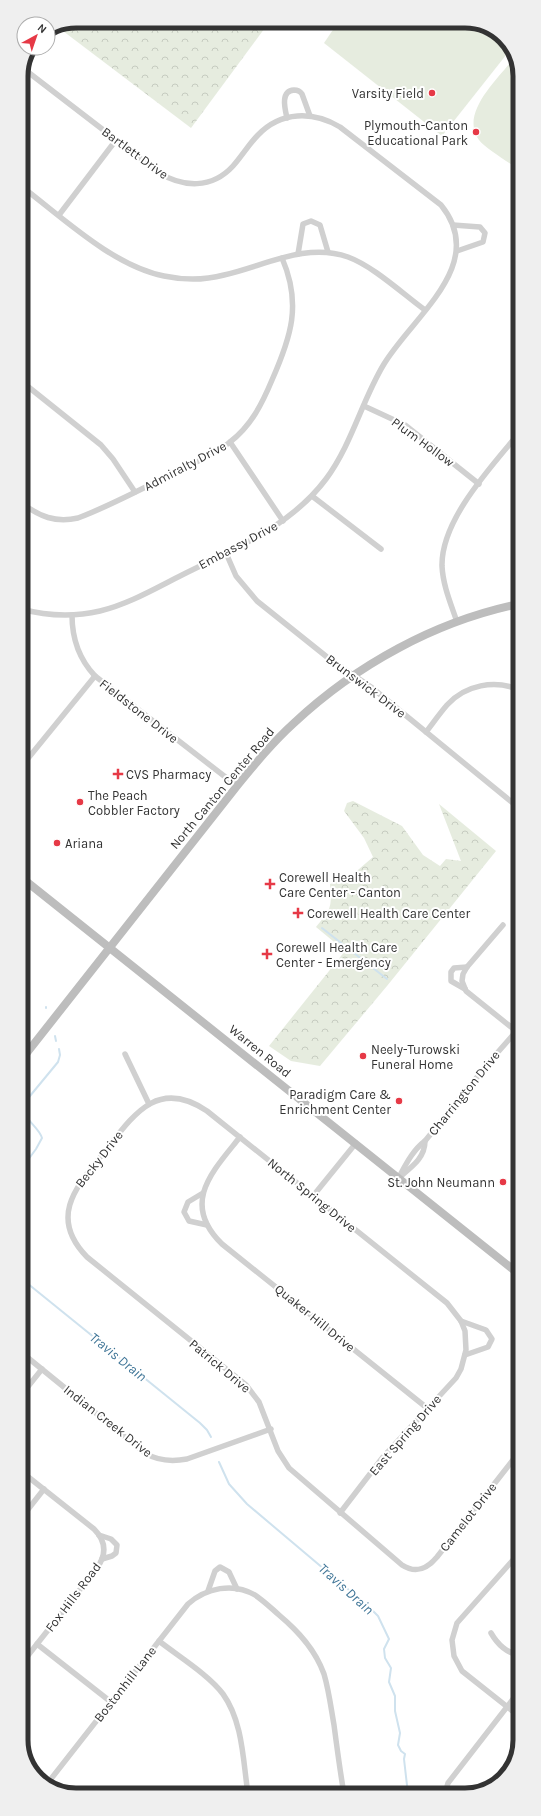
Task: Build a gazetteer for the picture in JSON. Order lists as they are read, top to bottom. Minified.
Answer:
{"streets":{"main road":["North Canton Center Road","Warren Road"],"street":["Bartlett Drive","Plum Hollow","Admiralty Drive","Embassy Drive","Brunswick Drive","Fieldstone Drive","Charrington Drive","Becky Drive","North Spring Drive","Quaker Hill Drive","Patrick Drive","Indian Creek Drive","East Spring Drive","Camelot Drive","Fox Hills Road","Bostonhill Lane"]},"crossings":[["Bartlett Drive","Embassy Drive"],["Plum Hollow","Embassy Drive"],["Embassy Drive","Brunswick Drive"],["Embassy Drive","Fieldstone Drive"],["Brunswick Drive","North Canton Center Road"],["Fieldstone Drive","North Canton Center Road"],["North Canton Center Road","Warren Road"],["Warren Road","Charrington Drive"],["Becky Drive","North Spring Drive"],["Becky Drive","Patrick Drive"],["North Spring Drive","Quaker Hill Drive"],["North Spring Drive","East Spring Drive"],["Quaker Hill Drive","East Spring Drive"],["Patrick Drive","Indian Creek Drive"],["Patrick Drive","East Spring Drive"],["Patrick Drive","Camelot Drive"]],"water":["Travis Drain"],"places":{"other":["Varsity Field","Plymouth-Canton Educational Park","The Peach Cobbler Factory","Ariana","Neely-Turowski Funeral Home","Paradigm Care & Enrichment Center","St. John Neumann"],"health":["CVS Pharmacy","Corewell Health Care Center - Canton","Corewell Health Care Center","Corewell Health Care Center - Emergency"]},"north":"top right"}
